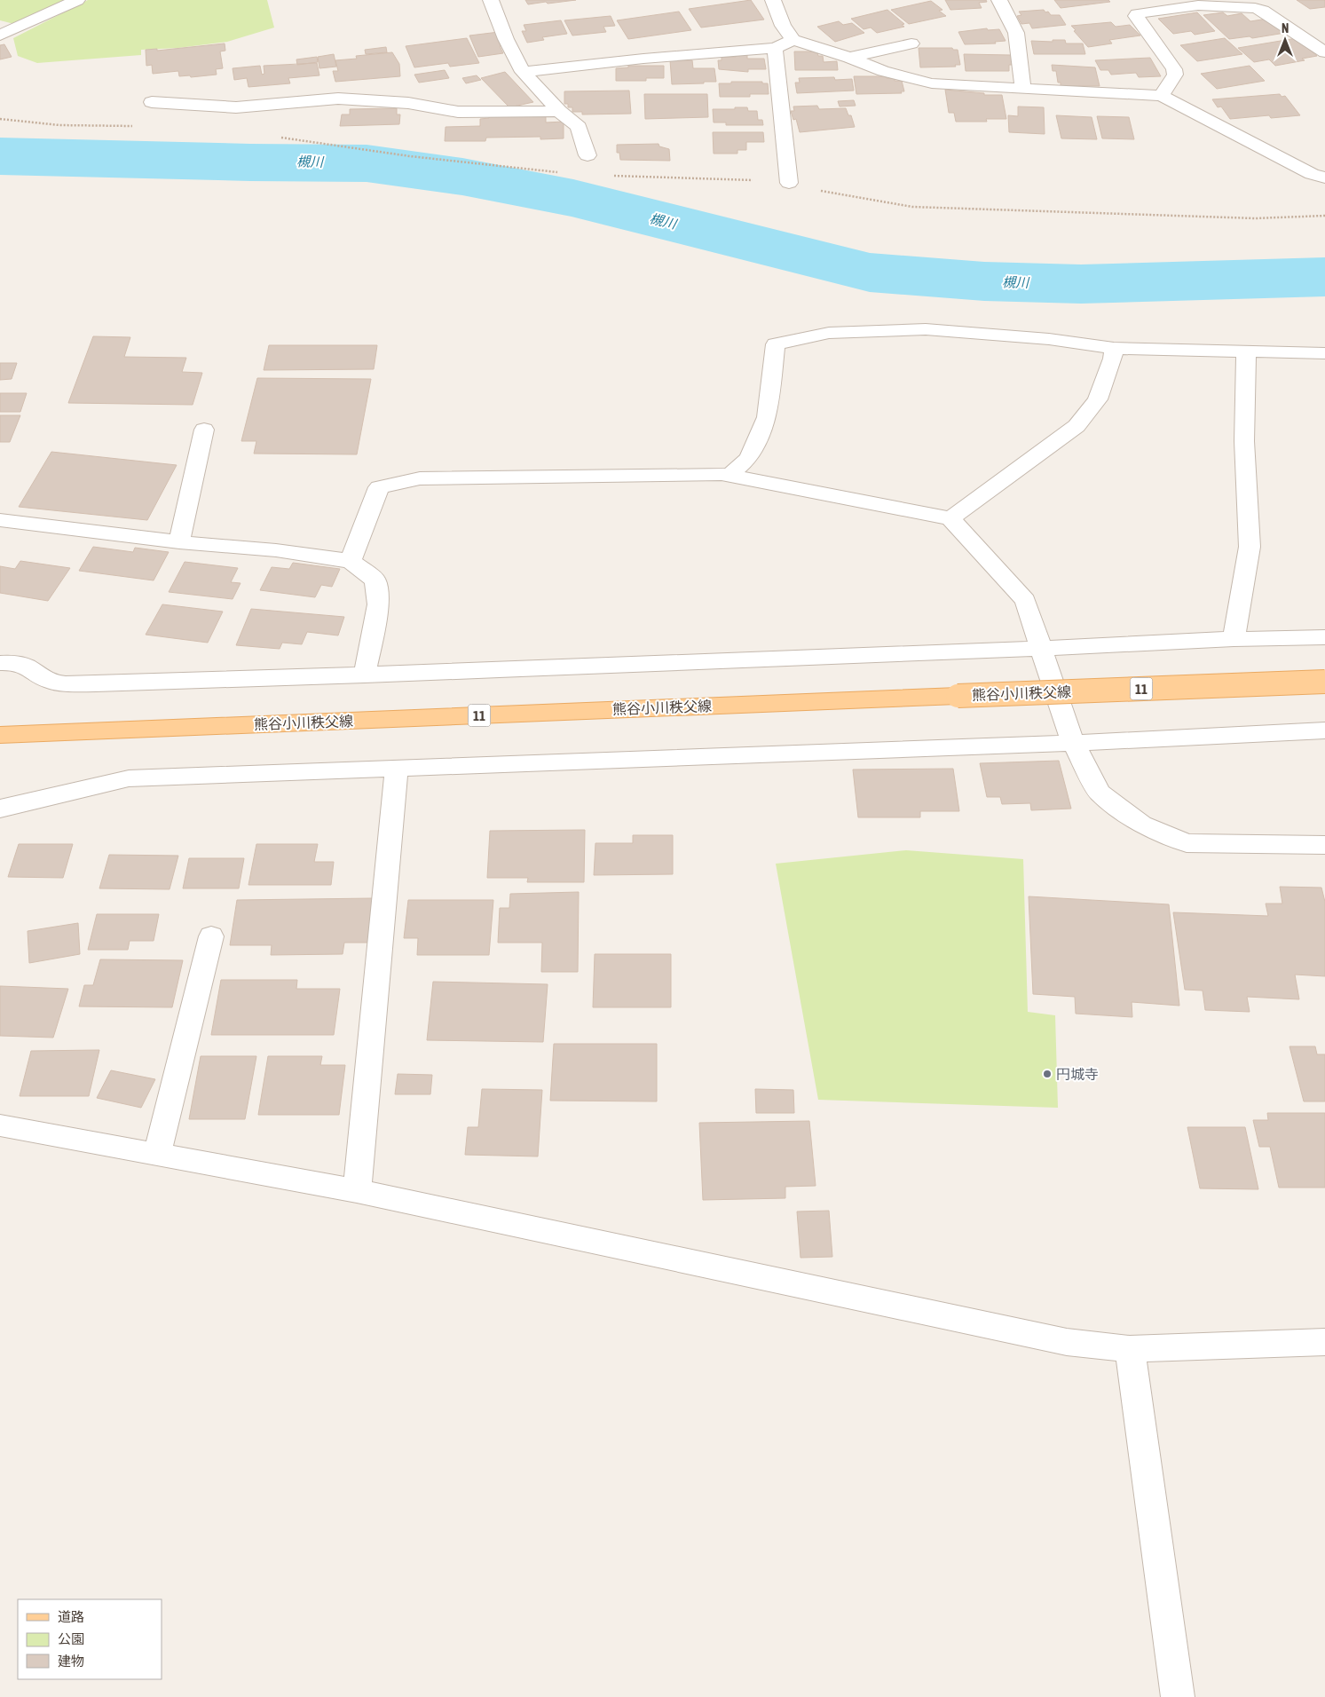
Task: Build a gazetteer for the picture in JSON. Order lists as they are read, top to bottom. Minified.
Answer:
{"streets":{"main road":["11","熊谷小川秩父線"]},"water":["槻川"],"places":["円城寺"],"legend":["道路","公園","建物"],"north":"top"}
